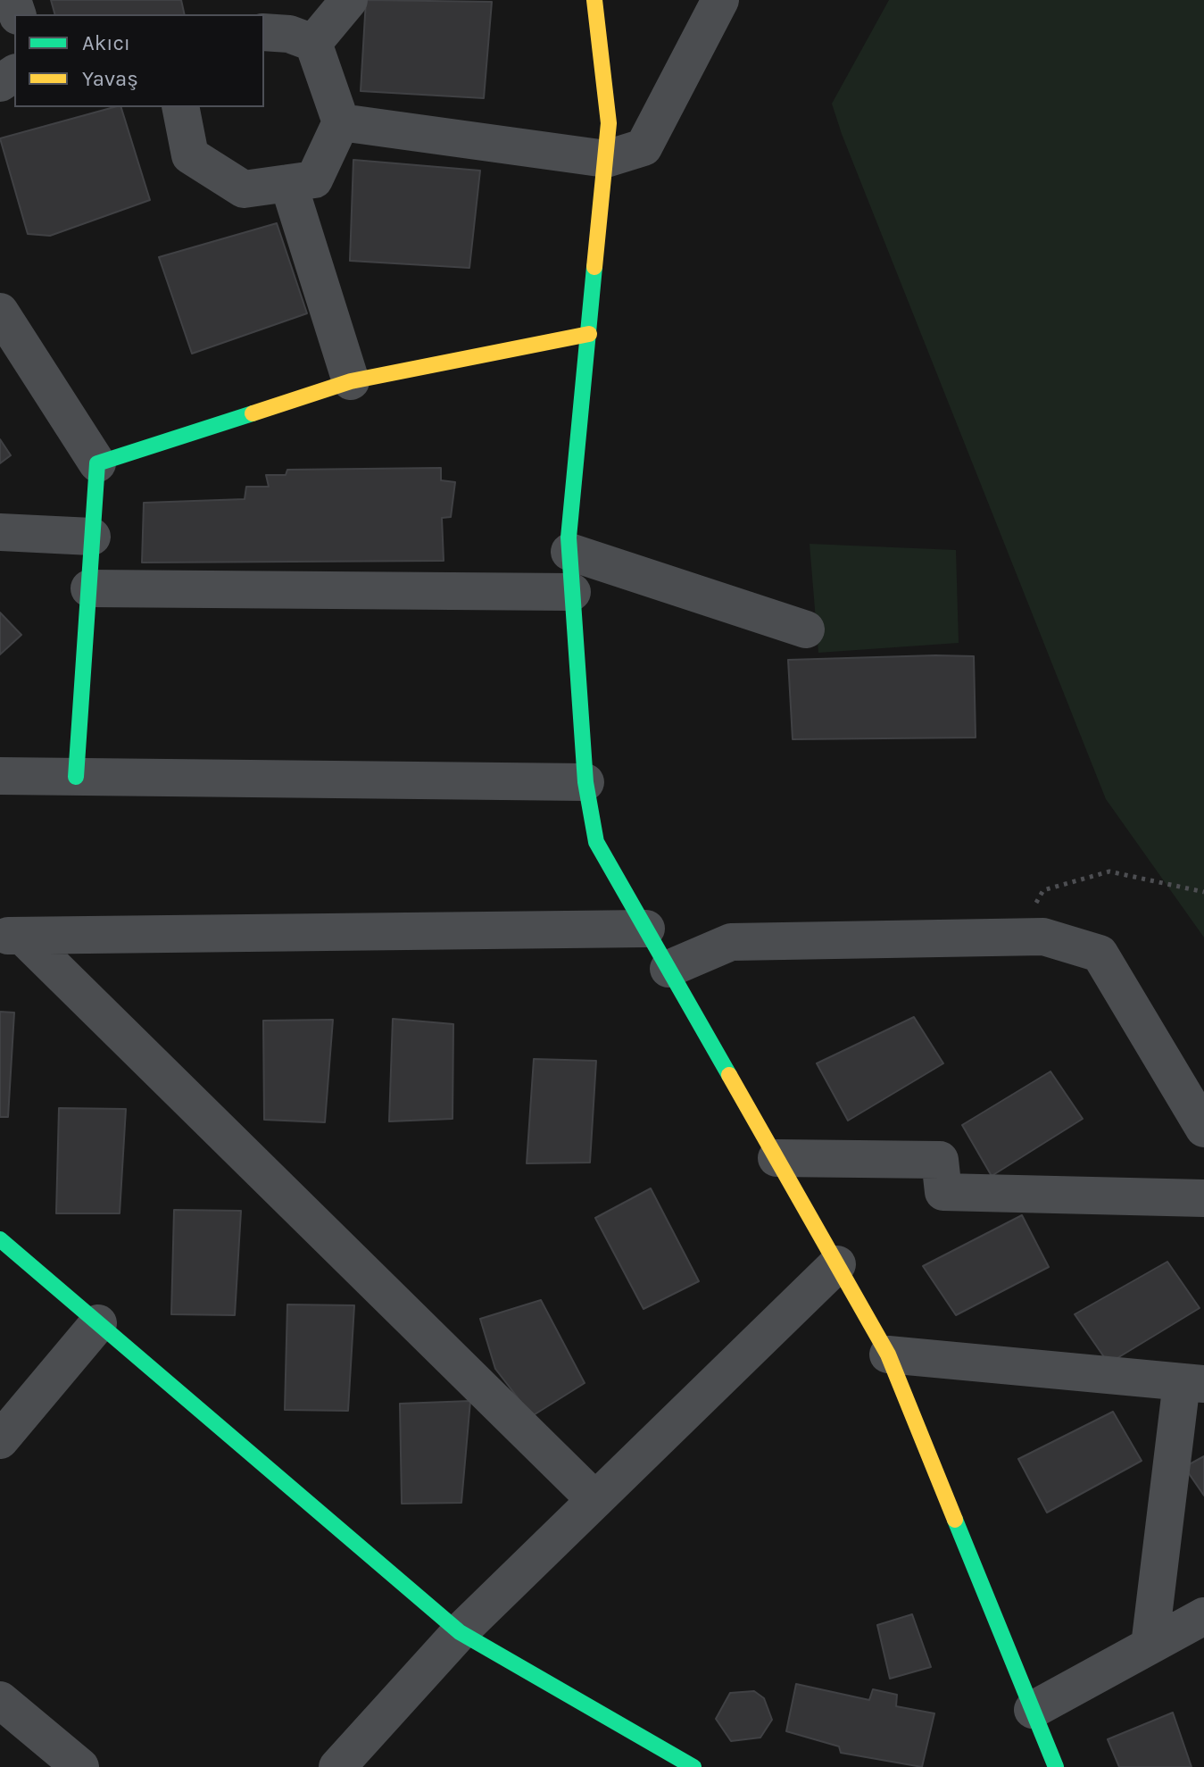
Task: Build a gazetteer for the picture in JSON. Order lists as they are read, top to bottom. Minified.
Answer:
{"legend":["Akıcı","Yavaş"]}
